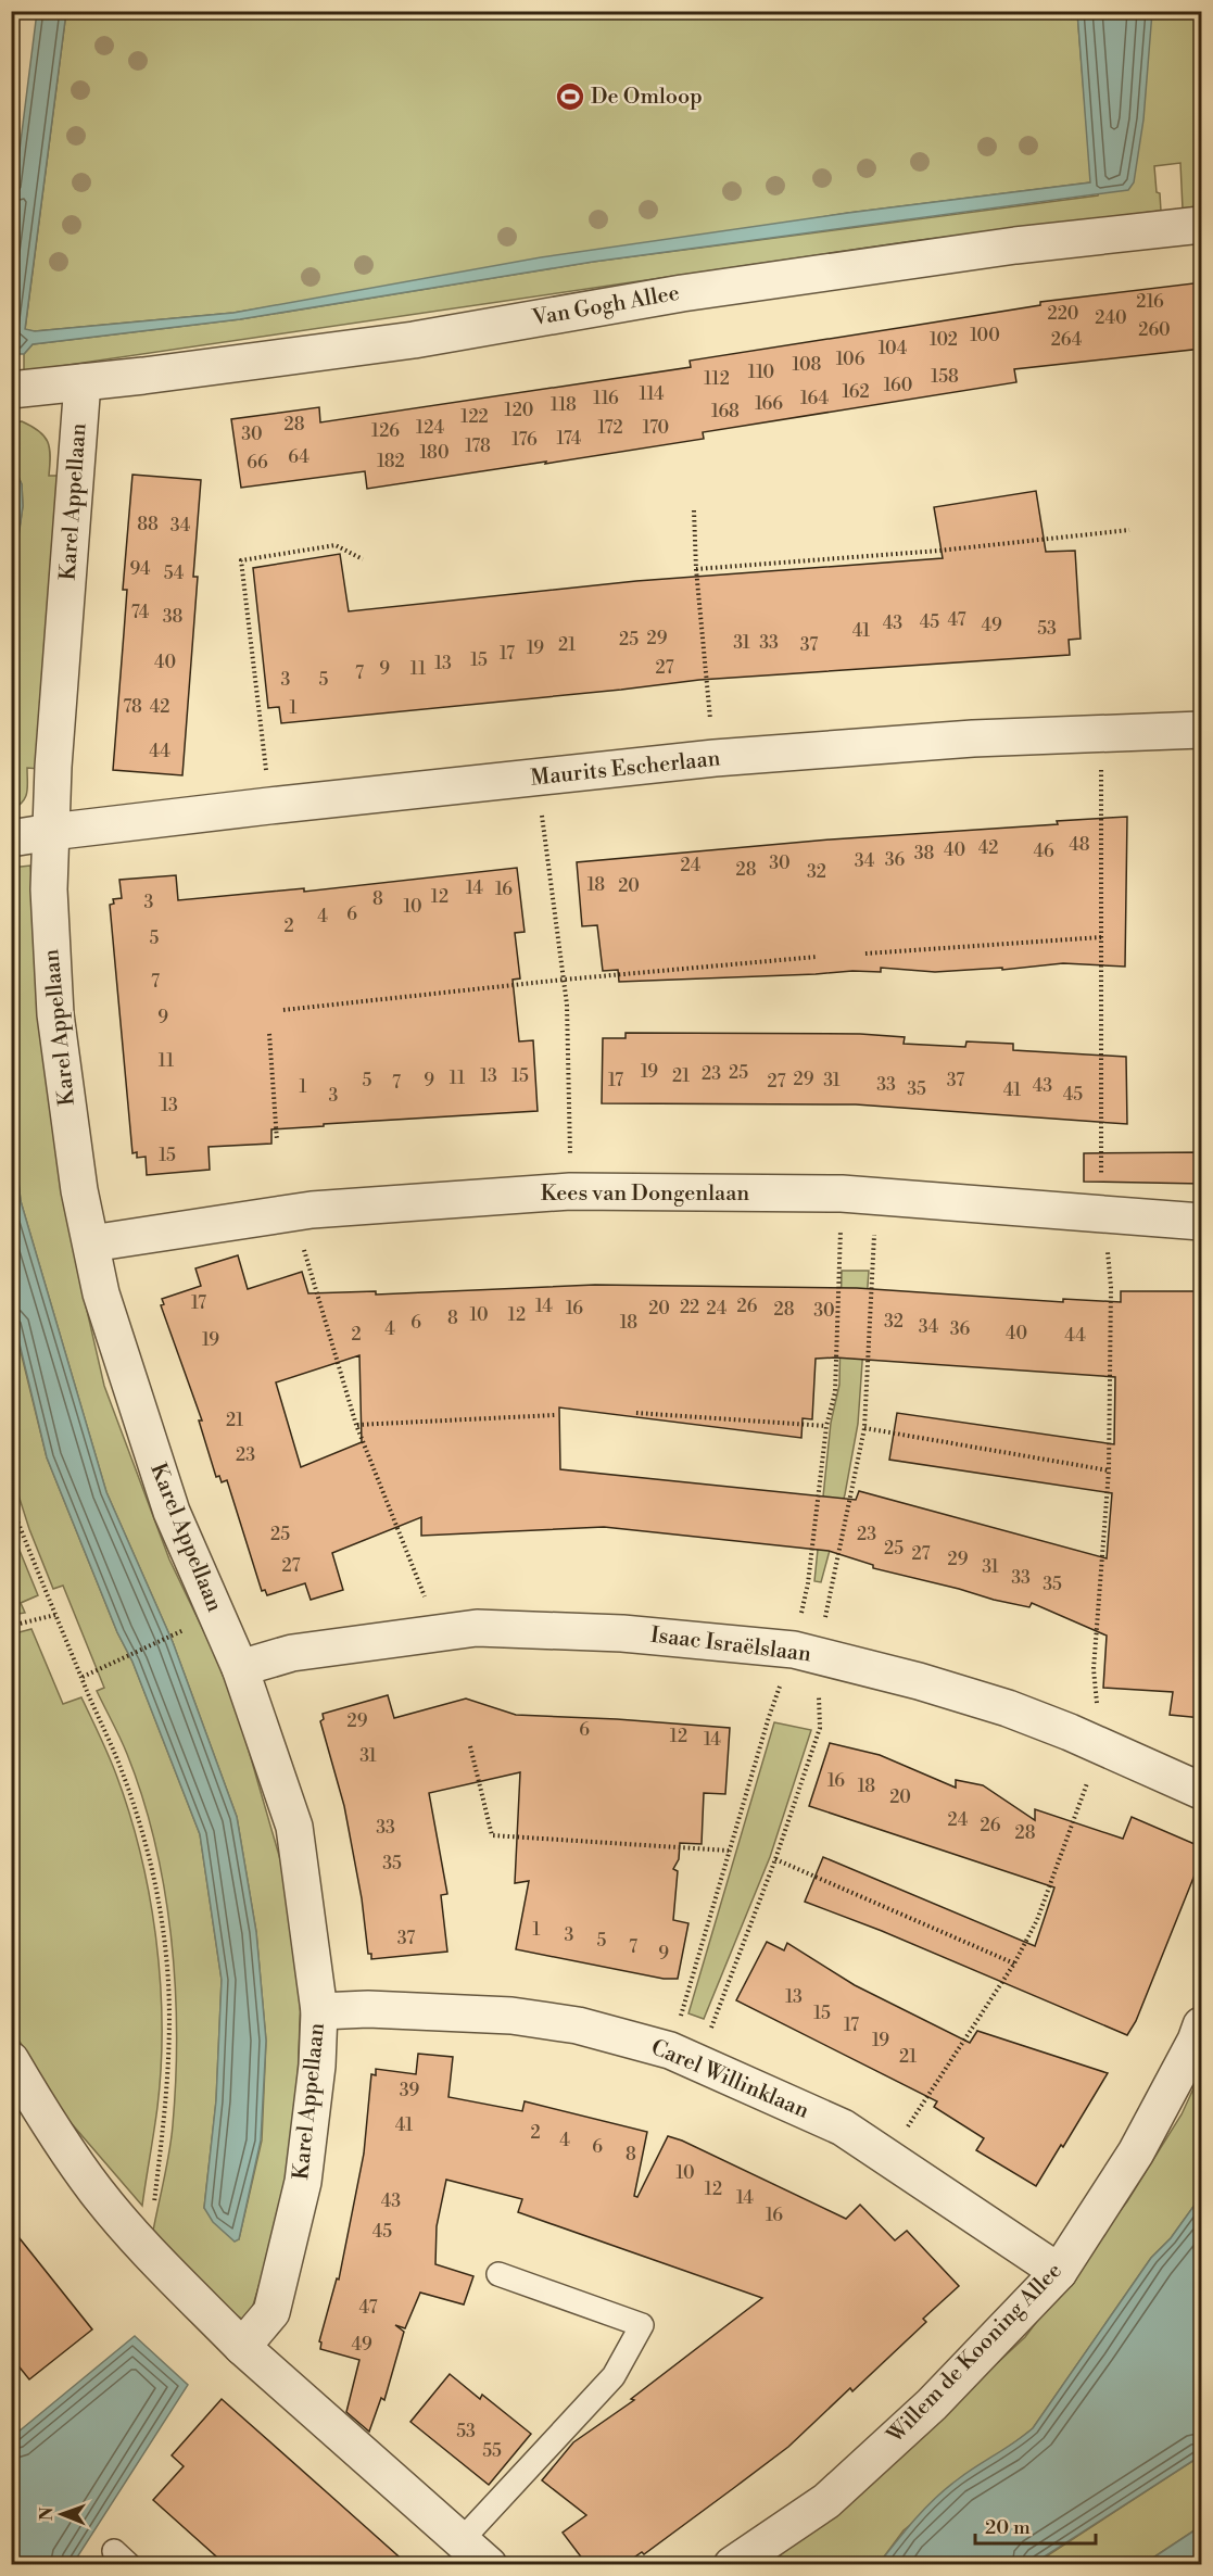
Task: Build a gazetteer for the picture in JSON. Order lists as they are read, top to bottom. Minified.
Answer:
{"streets":{"street":["Van Gogh Allee","Karel Appellaan","Maurits Escherlaan","Kees van Dongenlaan","Isaac Israëlslaan","Carel Willinklaan","Willem de Kooning Allee"]},"crossings":[["Van Gogh Allee","Karel Appellaan"],["Karel Appellaan","Maurits Escherlaan"],["Karel Appellaan","Kees van Dongenlaan"],["Karel Appellaan","Isaac Israëlslaan"],["Karel Appellaan","Carel Willinklaan"],["Carel Willinklaan","Willem de Kooning Allee"]],"places":{"sports":["De Omloop"]},"house_numbers":["216","220","240","260","100","102","264","104","106","108","110","158","112","160","162","114","116","164","166","118","120","168","122","28","124","172","170","126","30","174","176","178","180","64","182","66","88","34","94","54","74","38","47","45","43","49","53","41","29","25","31","33","21","37","19","17","15","40","13","27","9","11","7","3","5","78","42","1","44","48","42","40","46","38","36","34","30","24","28","32","18","20","14","16","12","8","3","10","6","4","2","5","7","9","11","19","25","23","13","15","21","11","29","5","9","17","31","37","27","7","33","43","1","35","41","45","3","13","15","17","14","26","22","16","20","24","28","30","10","12","8","32","6","18","34","4","36","40","2","44","19","21","23","25","23","25","27","29","27","31","33","35","29","6","12","14","31","16","18","20","24","26","33","28","35","1","3","37","5","7","9","13","15","17","19","21","39","41","2","4","6","8","10","12","14","43","16","45","47","49","53","55"],"scale_bar":"20 m","north":"left"}
